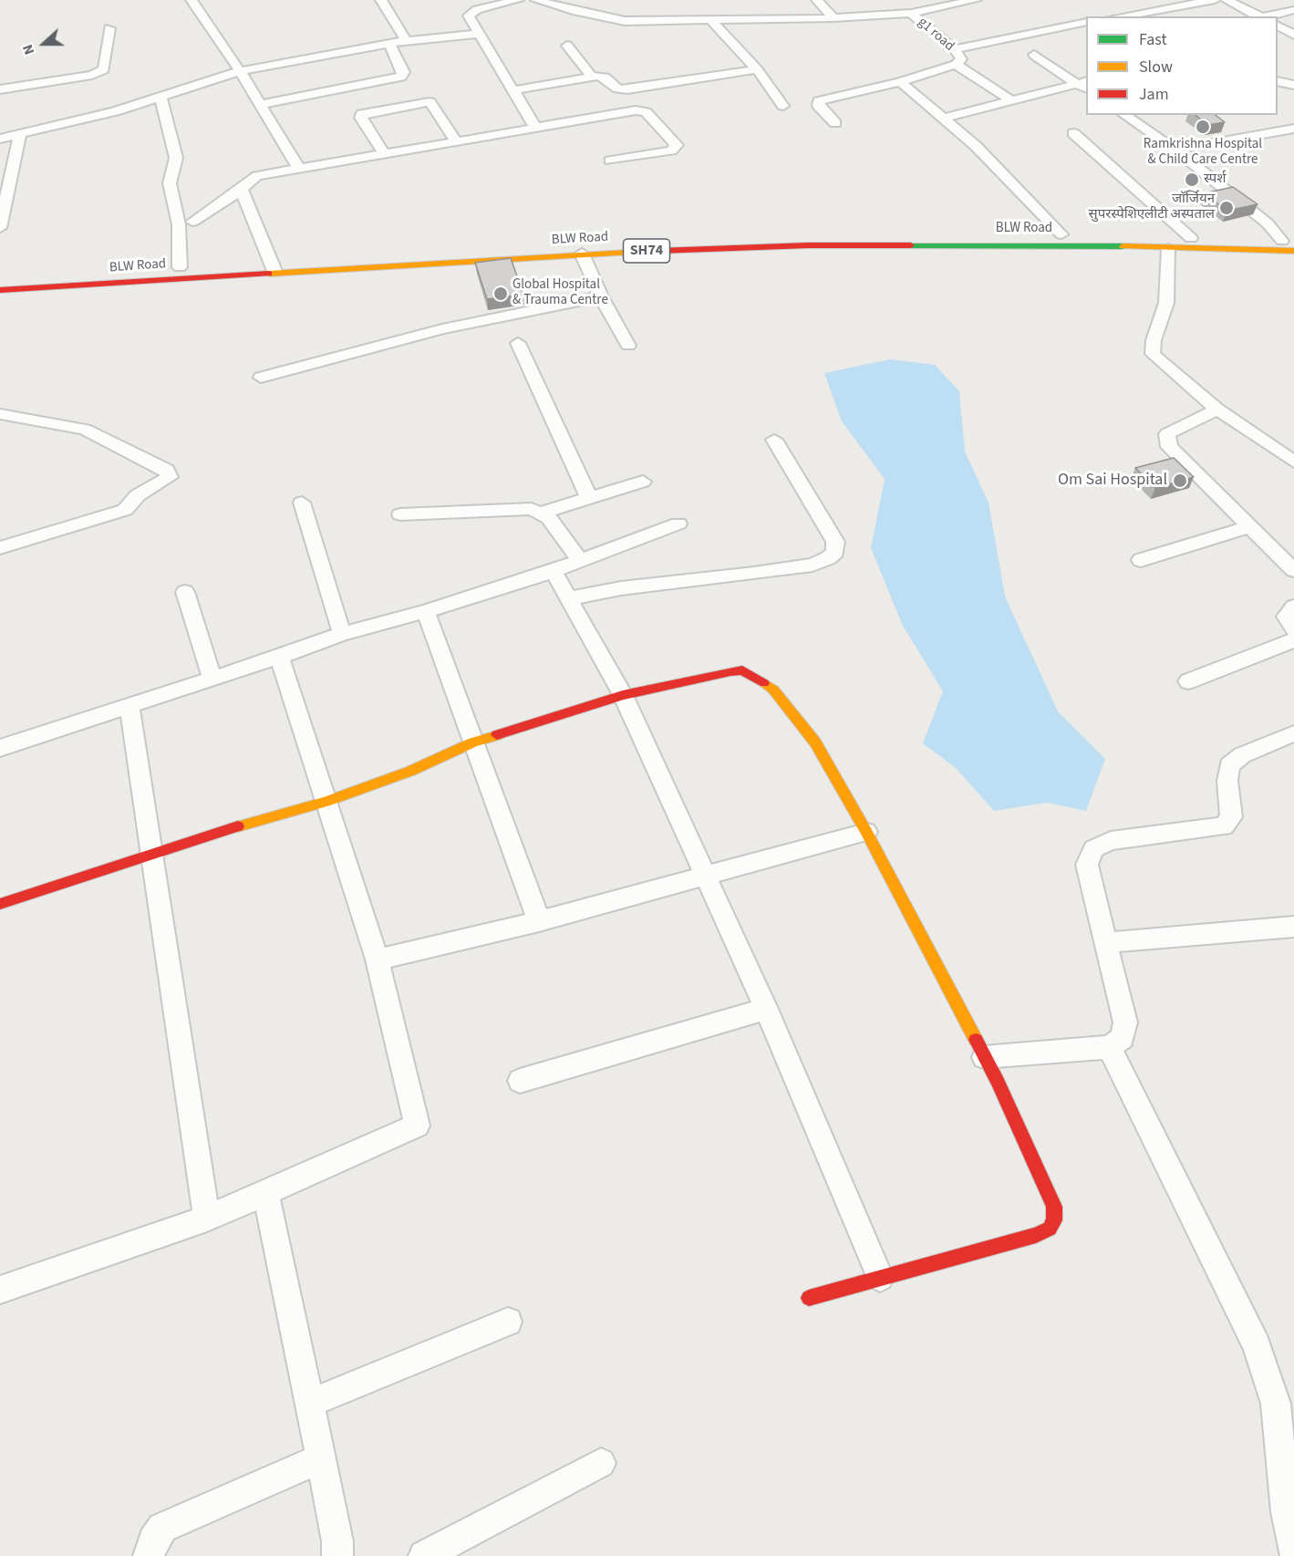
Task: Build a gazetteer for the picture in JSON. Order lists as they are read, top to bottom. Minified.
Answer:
{"streets":{"main road":["BLW Road","SH74"],"street":["g1 road"]},"crossings":[["BLW Road","SH74"]],"places":["Ramkrishna Hospital & Child Care Centre","स्पर्श","जाॅर्जियन सुपरस्पेशिएलीटी अस्पताल","Global Hospital & Trauma Centre","Om Sai Hospital"],"legend":["Fast","Slow","Jam"],"north":"left"}
